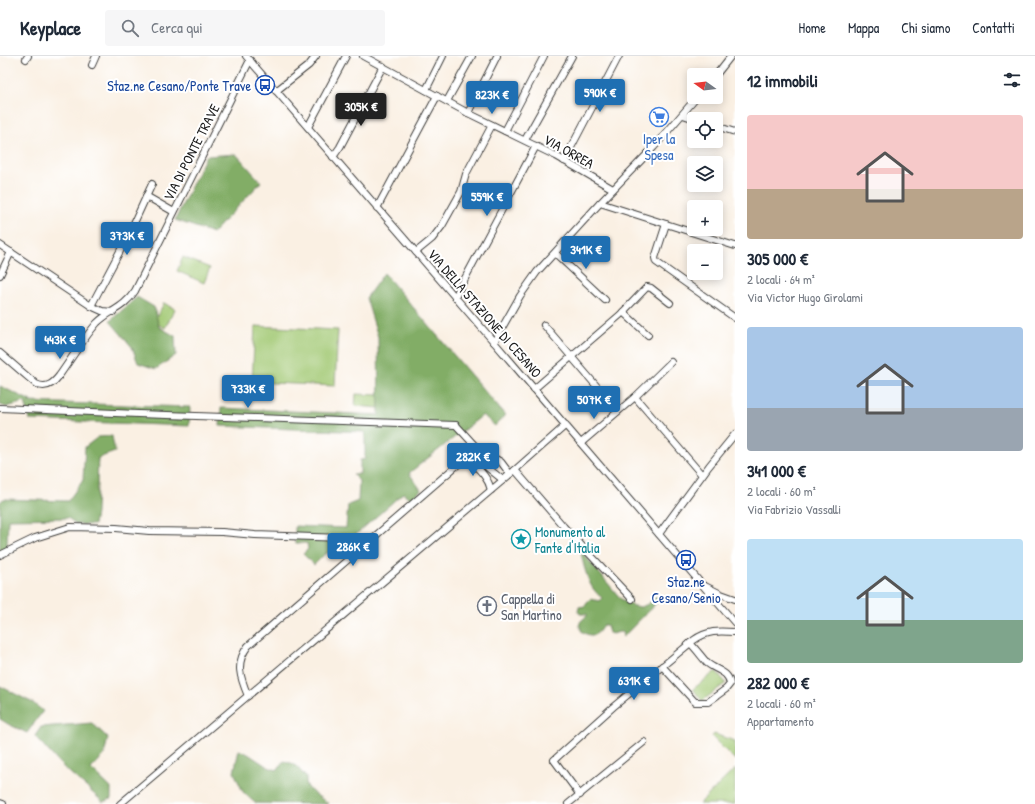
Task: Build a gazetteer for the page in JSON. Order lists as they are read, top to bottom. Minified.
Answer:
{"streets":{"street":["VIA ORREA","VIA DI PONTE TRAVE","VIA DELLA STAZIONE DI CESANO"]},"crossings":[["VIA DI PONTE TRAVE","VIA DELLA STAZIONE DI CESANO"]],"places":{"bus stop":["Staz.ne Cesano/Ponte Trave","Staz.ne Cesano/Senio"],"supermarket":["Iper la Spesa"],"place":["Monumento al Fante d'Italia"],"church":["Cappella di San Martino"]},"north":"left","page":{"header":"Keyplace","search":"Cerca qui","nav":["Home","Mappa","Chi siamo","Contatti"],"heading":"12 immobili","map_buttons":["+","−"],"price":["590K €","823K €","305K €","559K €","373K €","341K €","443K €","733K €","507K €","282K €","286K €","631K €"],"list":[{"name":"305 000 €","note":"2 locali · 64 m² · Via Victor Hugo Girolami"},{"name":"341 000 €","note":"2 locali · 60 m² · Via Fabrizio Vassalli"},{"name":"282 000 €","note":"2 locali · 60 m² · Appartamento"}]}}
